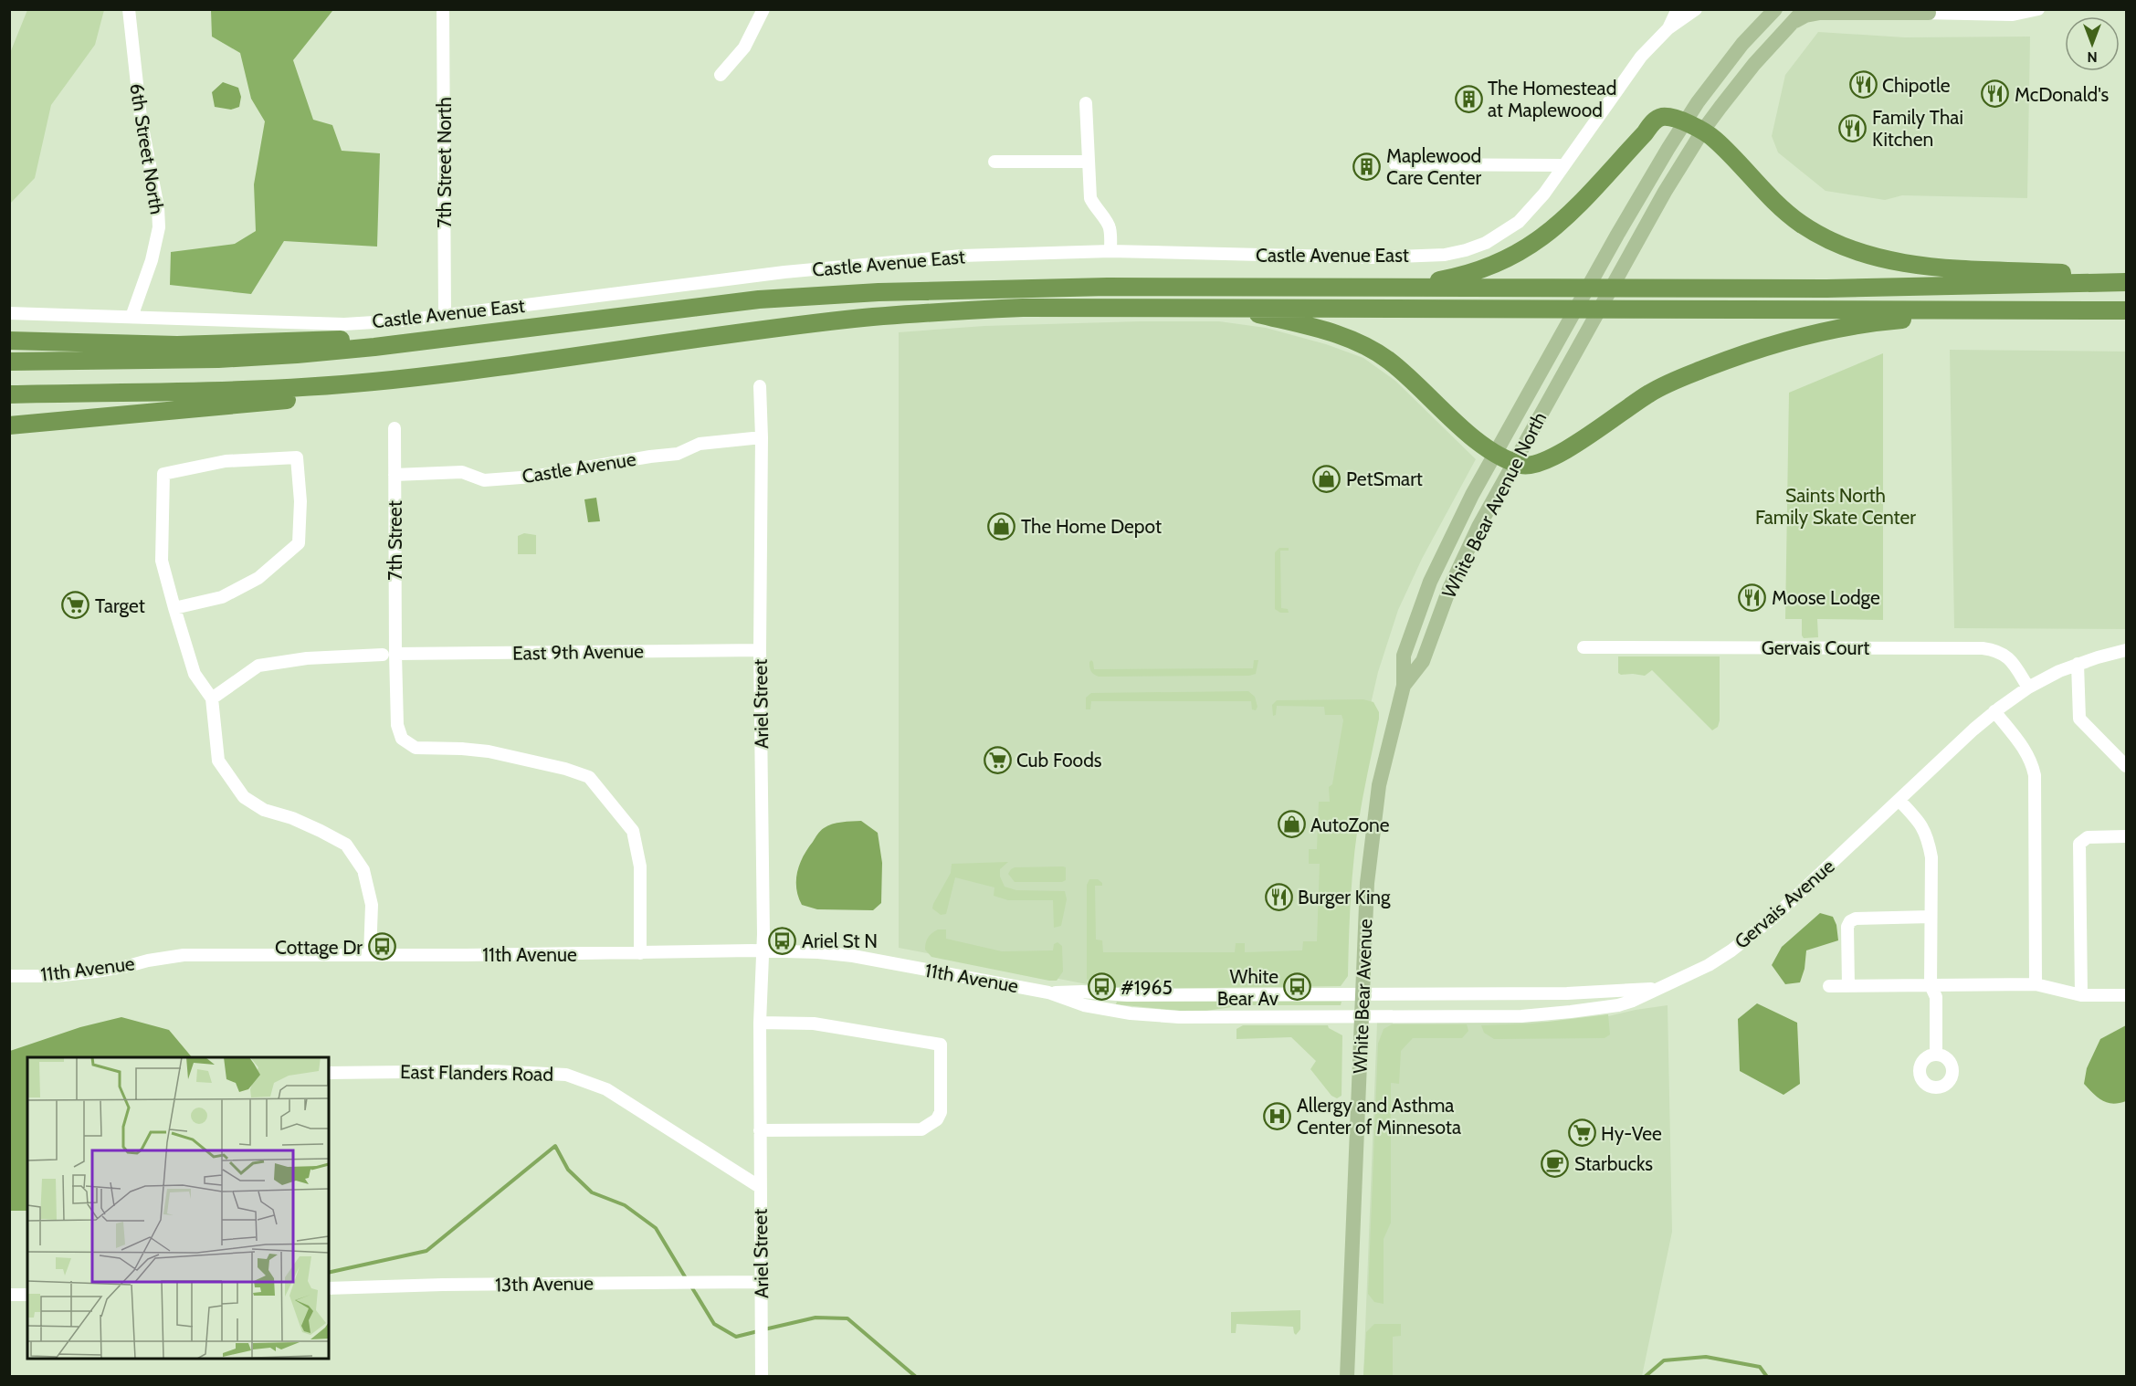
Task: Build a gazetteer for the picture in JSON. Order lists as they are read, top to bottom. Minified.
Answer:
{"streets":{"main road":["White Bear Avenue North","White Bear Avenue"],"street":["6th Street North","7th Street North","Castle Avenue East","Castle Avenue","7th Street","Gervais Court","East 9th Avenue","Ariel Street","Gervais Avenue","11th Avenue","East Flanders Road","13th Avenue"]},"crossings":[["6th Street North","Castle Avenue East"],["7th Street North","Castle Avenue East"],["Castle Avenue","7th Street"],["Castle Avenue","Ariel Street"],["White Bear Avenue North","White Bear Avenue"],["7th Street","East 9th Avenue"],["7th Street","11th Avenue"],["Gervais Court","Gervais Avenue"],["East 9th Avenue","Ariel Street"],["Ariel Street","11th Avenue"],["Ariel Street","East Flanders Road"],["Ariel Street","13th Avenue"],["Gervais Avenue","11th Avenue"],["Gervais Avenue","White Bear Avenue"],["11th Avenue","White Bear Avenue"]],"parks":["Saints North Family Skate Center"],"places":{"restaurant":["Chipotle","McDonald's","Family Thai Kitchen","Moose Lodge","Burger King"],"building":["The Homestead at Maplewood","Maplewood Care Center"],"shop":["PetSmart","The Home Depot","AutoZone"],"supermarket":["Target","Cub Foods","Hy-Vee"],"bus stop":["Ariel St N","Cottage Dr","#1965","White Bear Av"],"hospital":["Allergy and Asthma Center of Minnesota"],"cafe":["Starbucks"]},"north":"bottom"}
